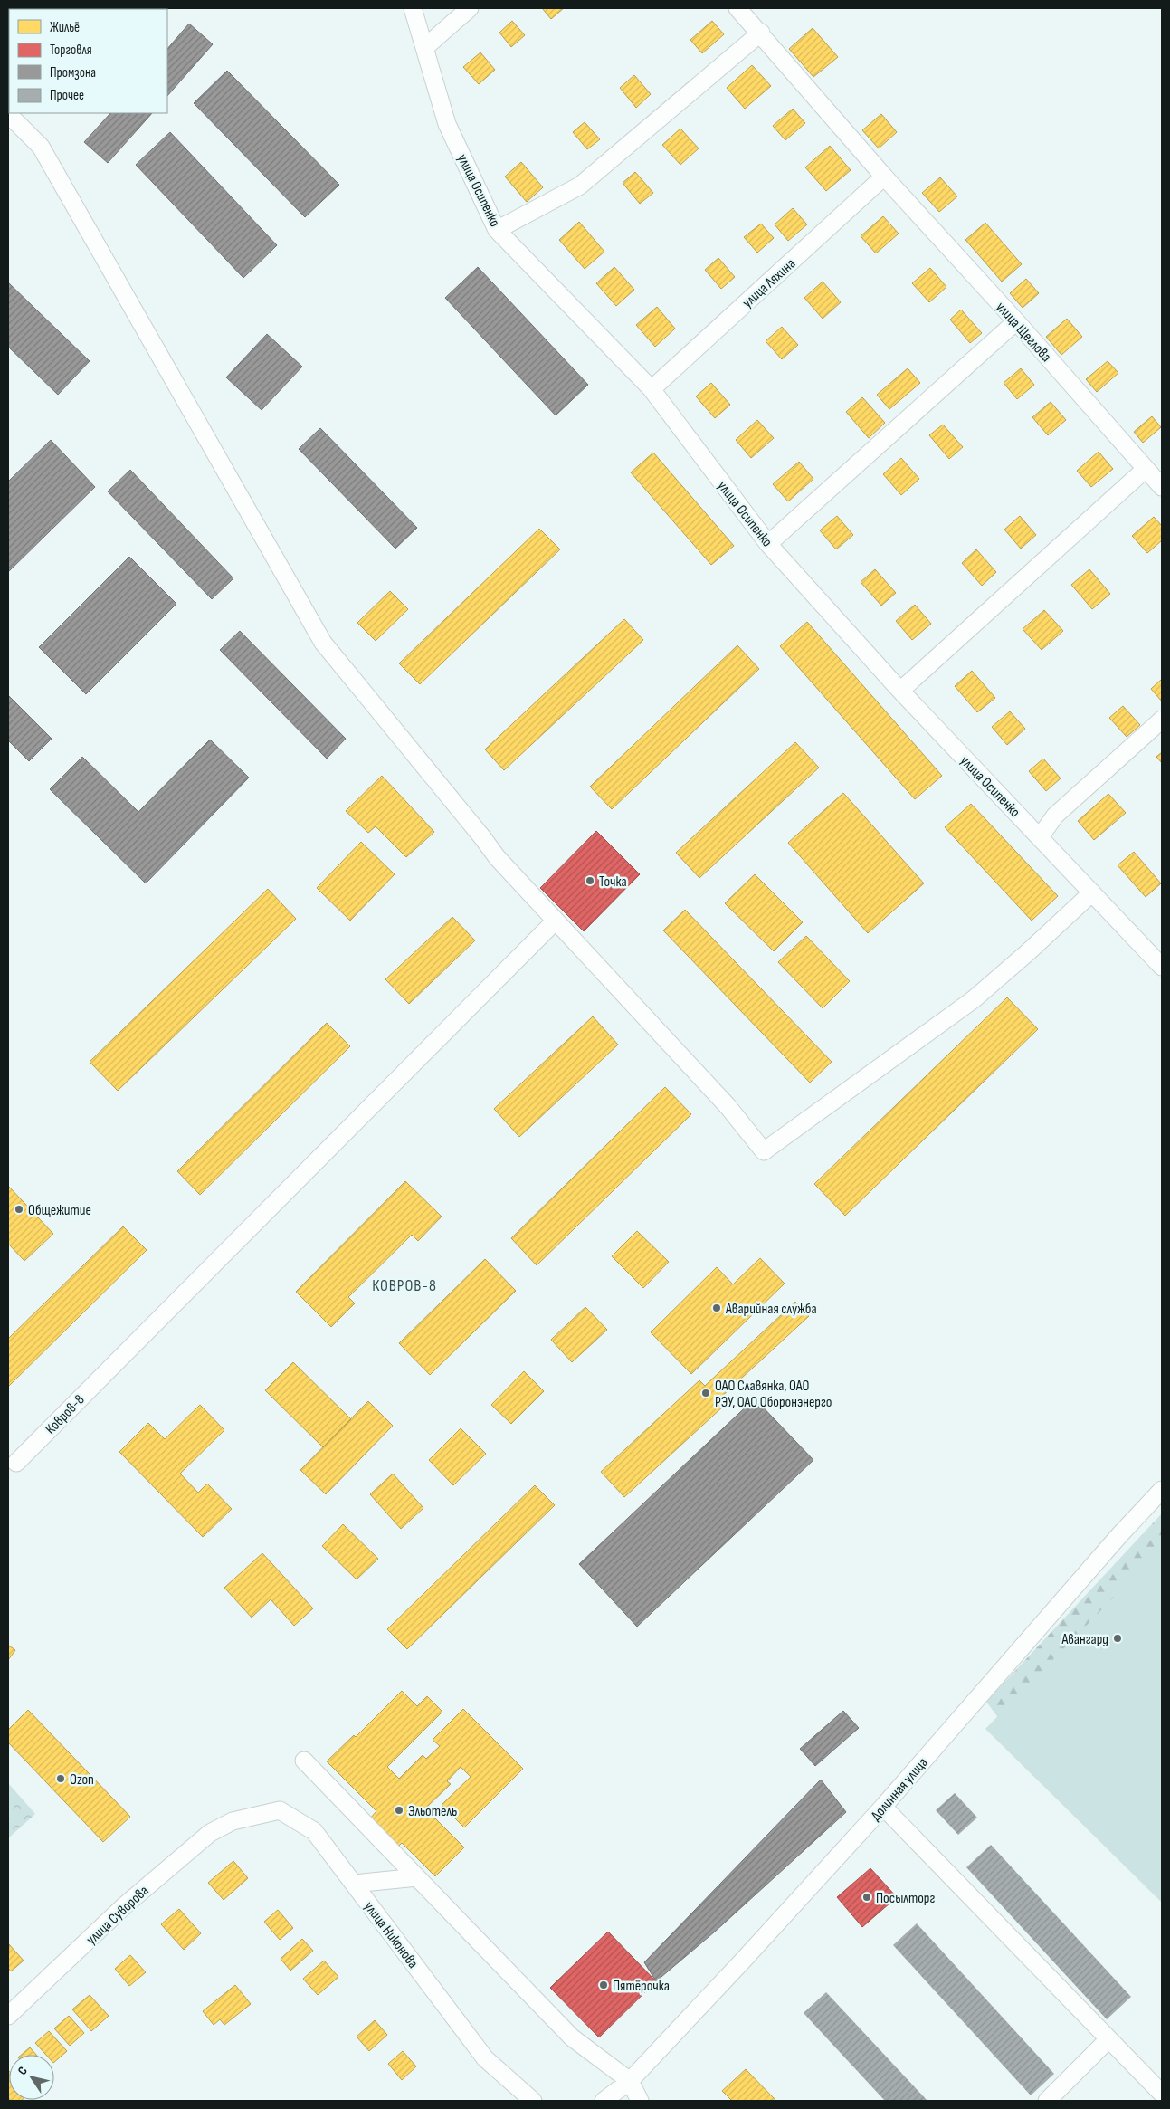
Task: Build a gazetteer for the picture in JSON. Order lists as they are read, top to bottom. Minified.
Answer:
{"streets":{"street":["улица Осипенко","улица Ляхина","улица Щеглова","Ковров-8","Долинная улица","улица Суворова","улица Никонова"]},"crossings":[["улица Осипенко","улица Ляхина"],["улица Ляхина","улица Щеглова"],["улица Суворова","улица Никонова"]],"districts":["КОВРОВ-8"],"places":["Точка","Общежитие","Аварийная служба","ОАО Славянка, ОАО РЭУ, ОАО Оборонэнерго","Авангард","Ozon","Эльотель","Посылторг","Пятёрочка"],"legend":["Жильё","Торговля","Промзона","Прочее"],"north":"top left"}
